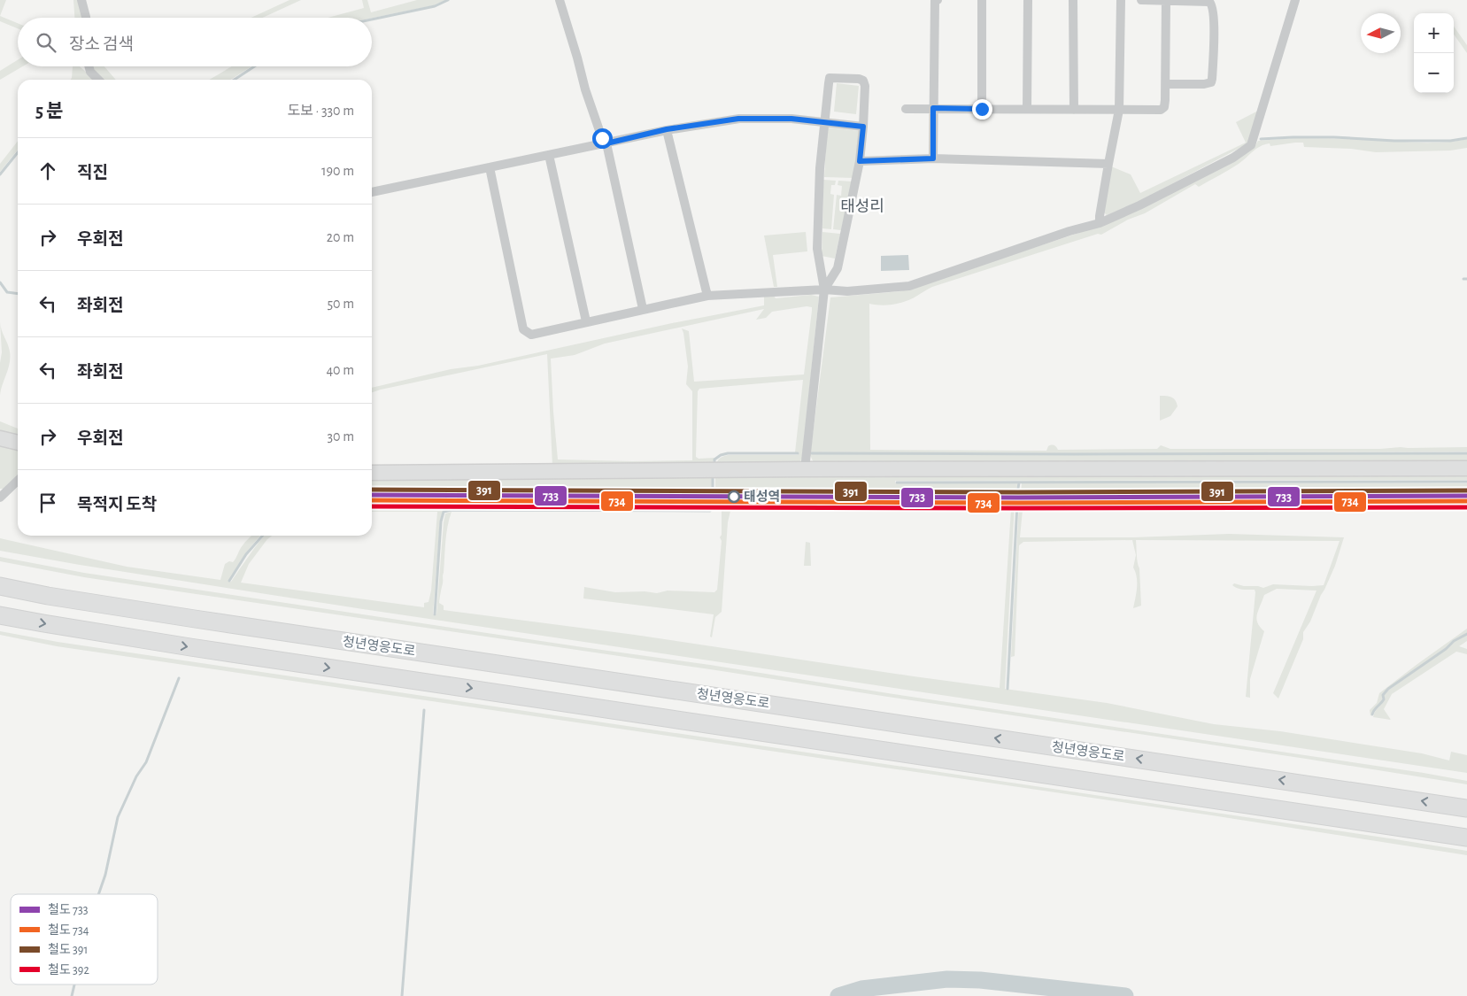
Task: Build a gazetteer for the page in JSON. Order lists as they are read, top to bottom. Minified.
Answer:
{"streets":{"highway":["청년영웅도로"]},"districts":["태성리"],"places":["태성역"],"lines":["rail line 391","rail line 733","rail line 734","rail line 392"],"legend":["철도 733","철도 734","철도 391","철도 392"],"north":"left","page":{"map_buttons":["+","−"],"search":"장소 검색","heading":["5 분","도보 · 330 m"],"list":[["직진","190 m"],["우회전","20 m"],["좌회전","50 m"],["좌회전","40 m"],["우회전","30 m"],"목적지 도착"]}}
